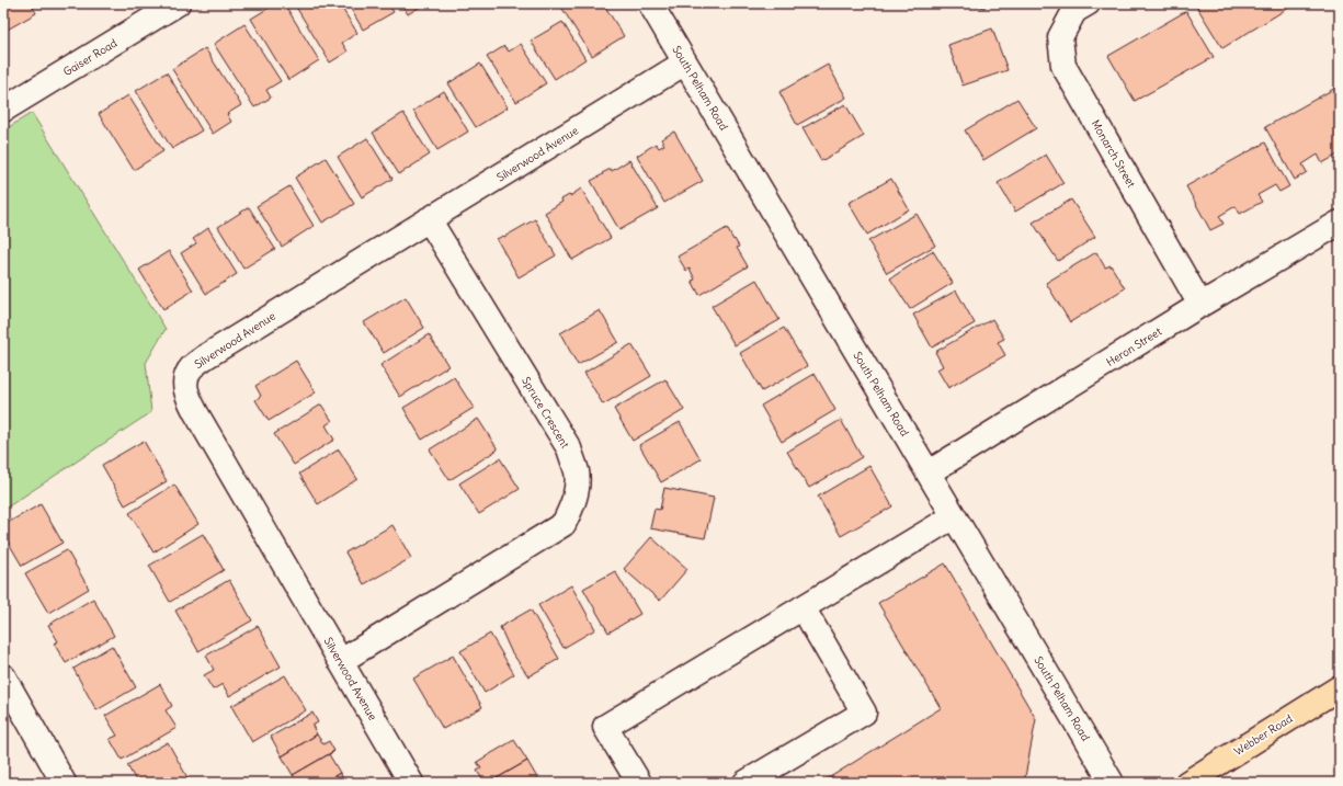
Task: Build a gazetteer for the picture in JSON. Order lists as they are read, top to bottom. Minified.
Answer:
{"streets":{"main road":["Webber Road"],"street":["Gaiser Road","South Pelham Road","Silverwood Avenue","Monarch Street","Heron Street","Spruce Crescent"]},"crossings":[["South Pelham Road","Silverwood Avenue"],["South Pelham Road","Heron Street"],["Silverwood Avenue","Spruce Crescent"],["Monarch Street","Heron Street"]]}
